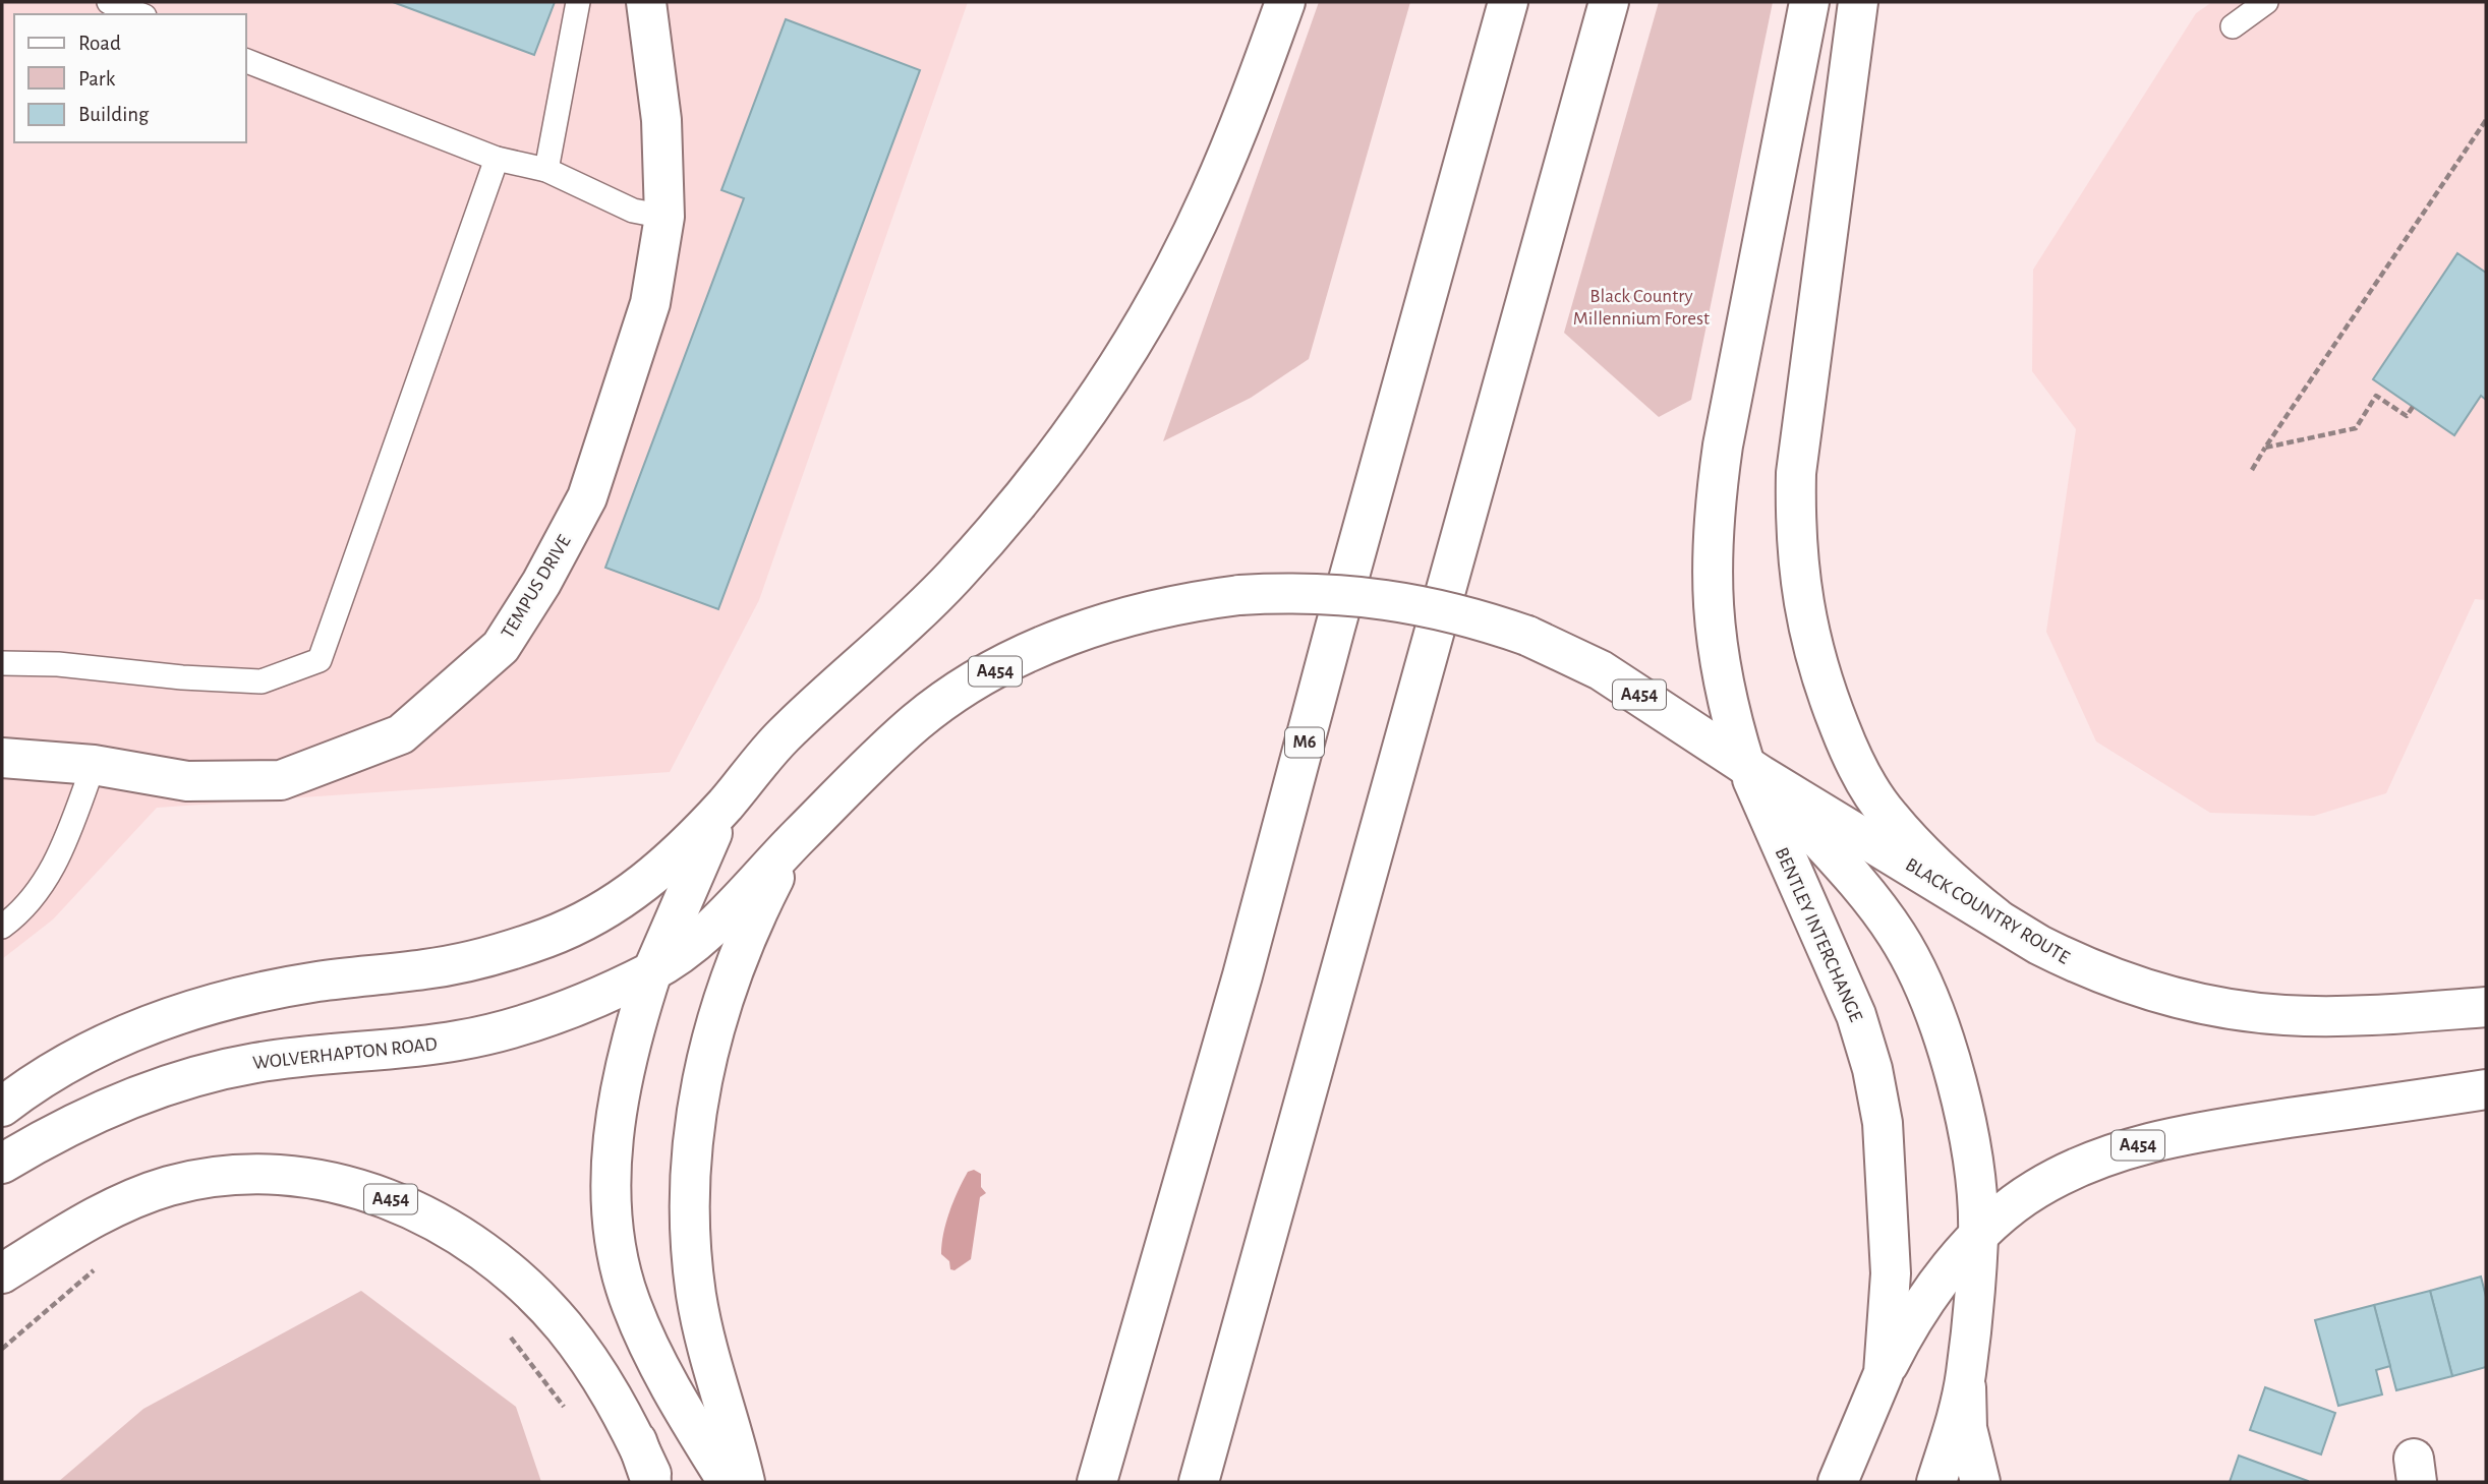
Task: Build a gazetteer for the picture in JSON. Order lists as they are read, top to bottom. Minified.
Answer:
{"streets":{"main road":["TEMPUS DRIVE","A454","M6","BLACK COUNTRY ROUTE","BENTLEY INTERCHANGE","WOLVERHAPTON ROAD"]},"crossings":[["A454","BLACK COUNTRY ROUTE"],["A454","BENTLEY INTERCHANGE"],["A454","WOLVERHAPTON ROAD"],["BLACK COUNTRY ROUTE","BENTLEY INTERCHANGE"]],"parks":["Black Country Millennium Forest"],"legend":["Road","Park","Building"]}
